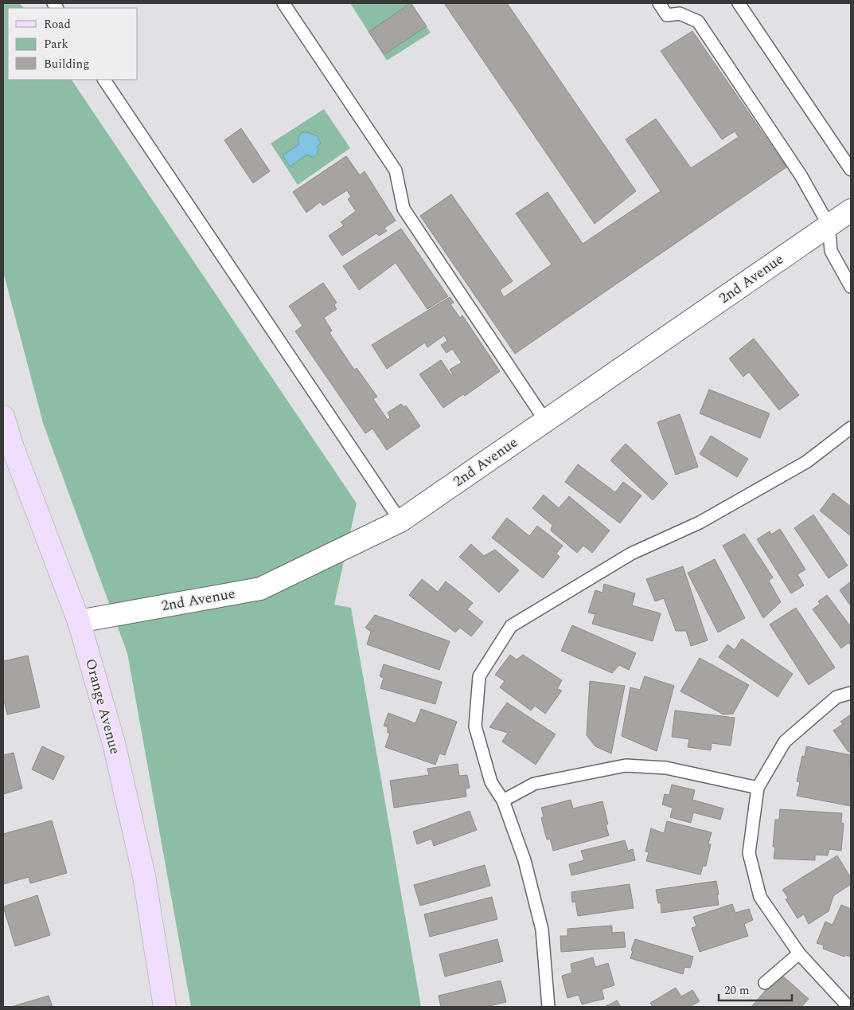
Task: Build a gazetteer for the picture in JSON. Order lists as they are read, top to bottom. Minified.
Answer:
{"streets":{"main road":["Orange Avenue"],"street":["2nd Avenue"]},"crossings":[["2nd Avenue","Orange Avenue"]],"legend":["Road","Park","Building"],"scale_bar":"20 m"}
